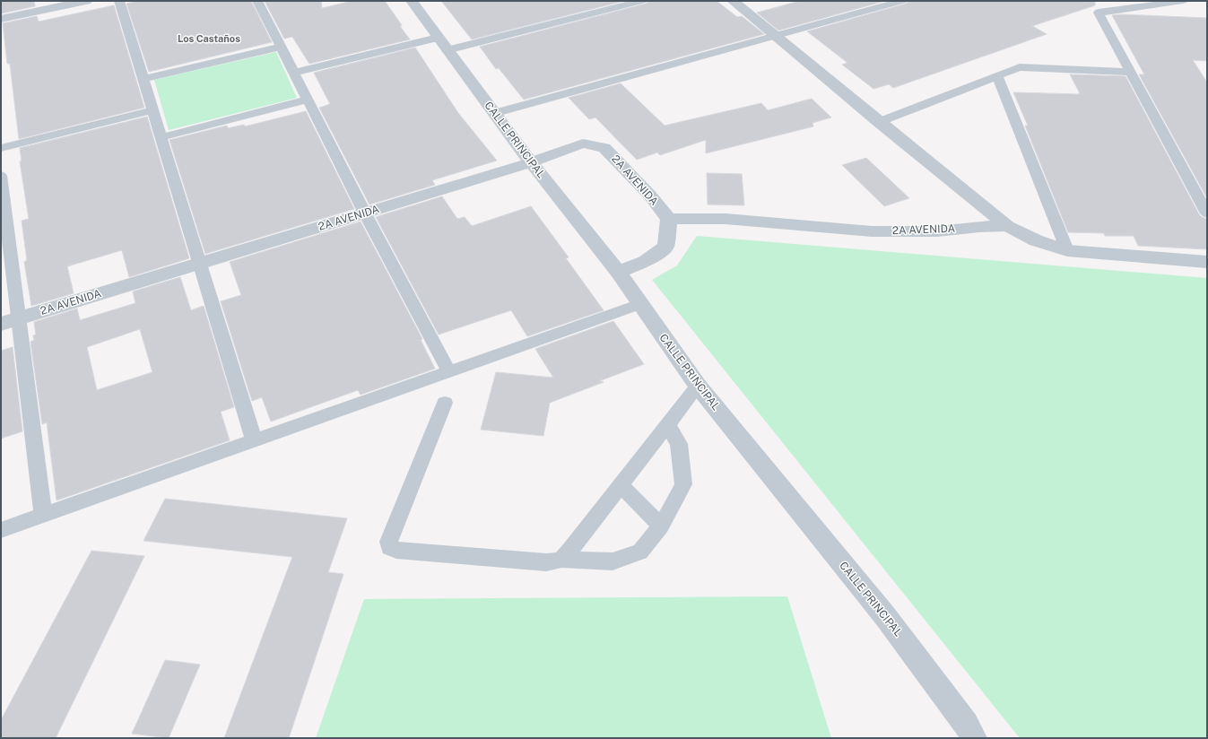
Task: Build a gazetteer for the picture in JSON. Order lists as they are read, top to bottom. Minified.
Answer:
{"streets":{"street":["CALLE PRINCIPAL","2A AVENIDA"]},"crossings":[["CALLE PRINCIPAL","2A AVENIDA"]],"districts":["Los Castaños"]}
